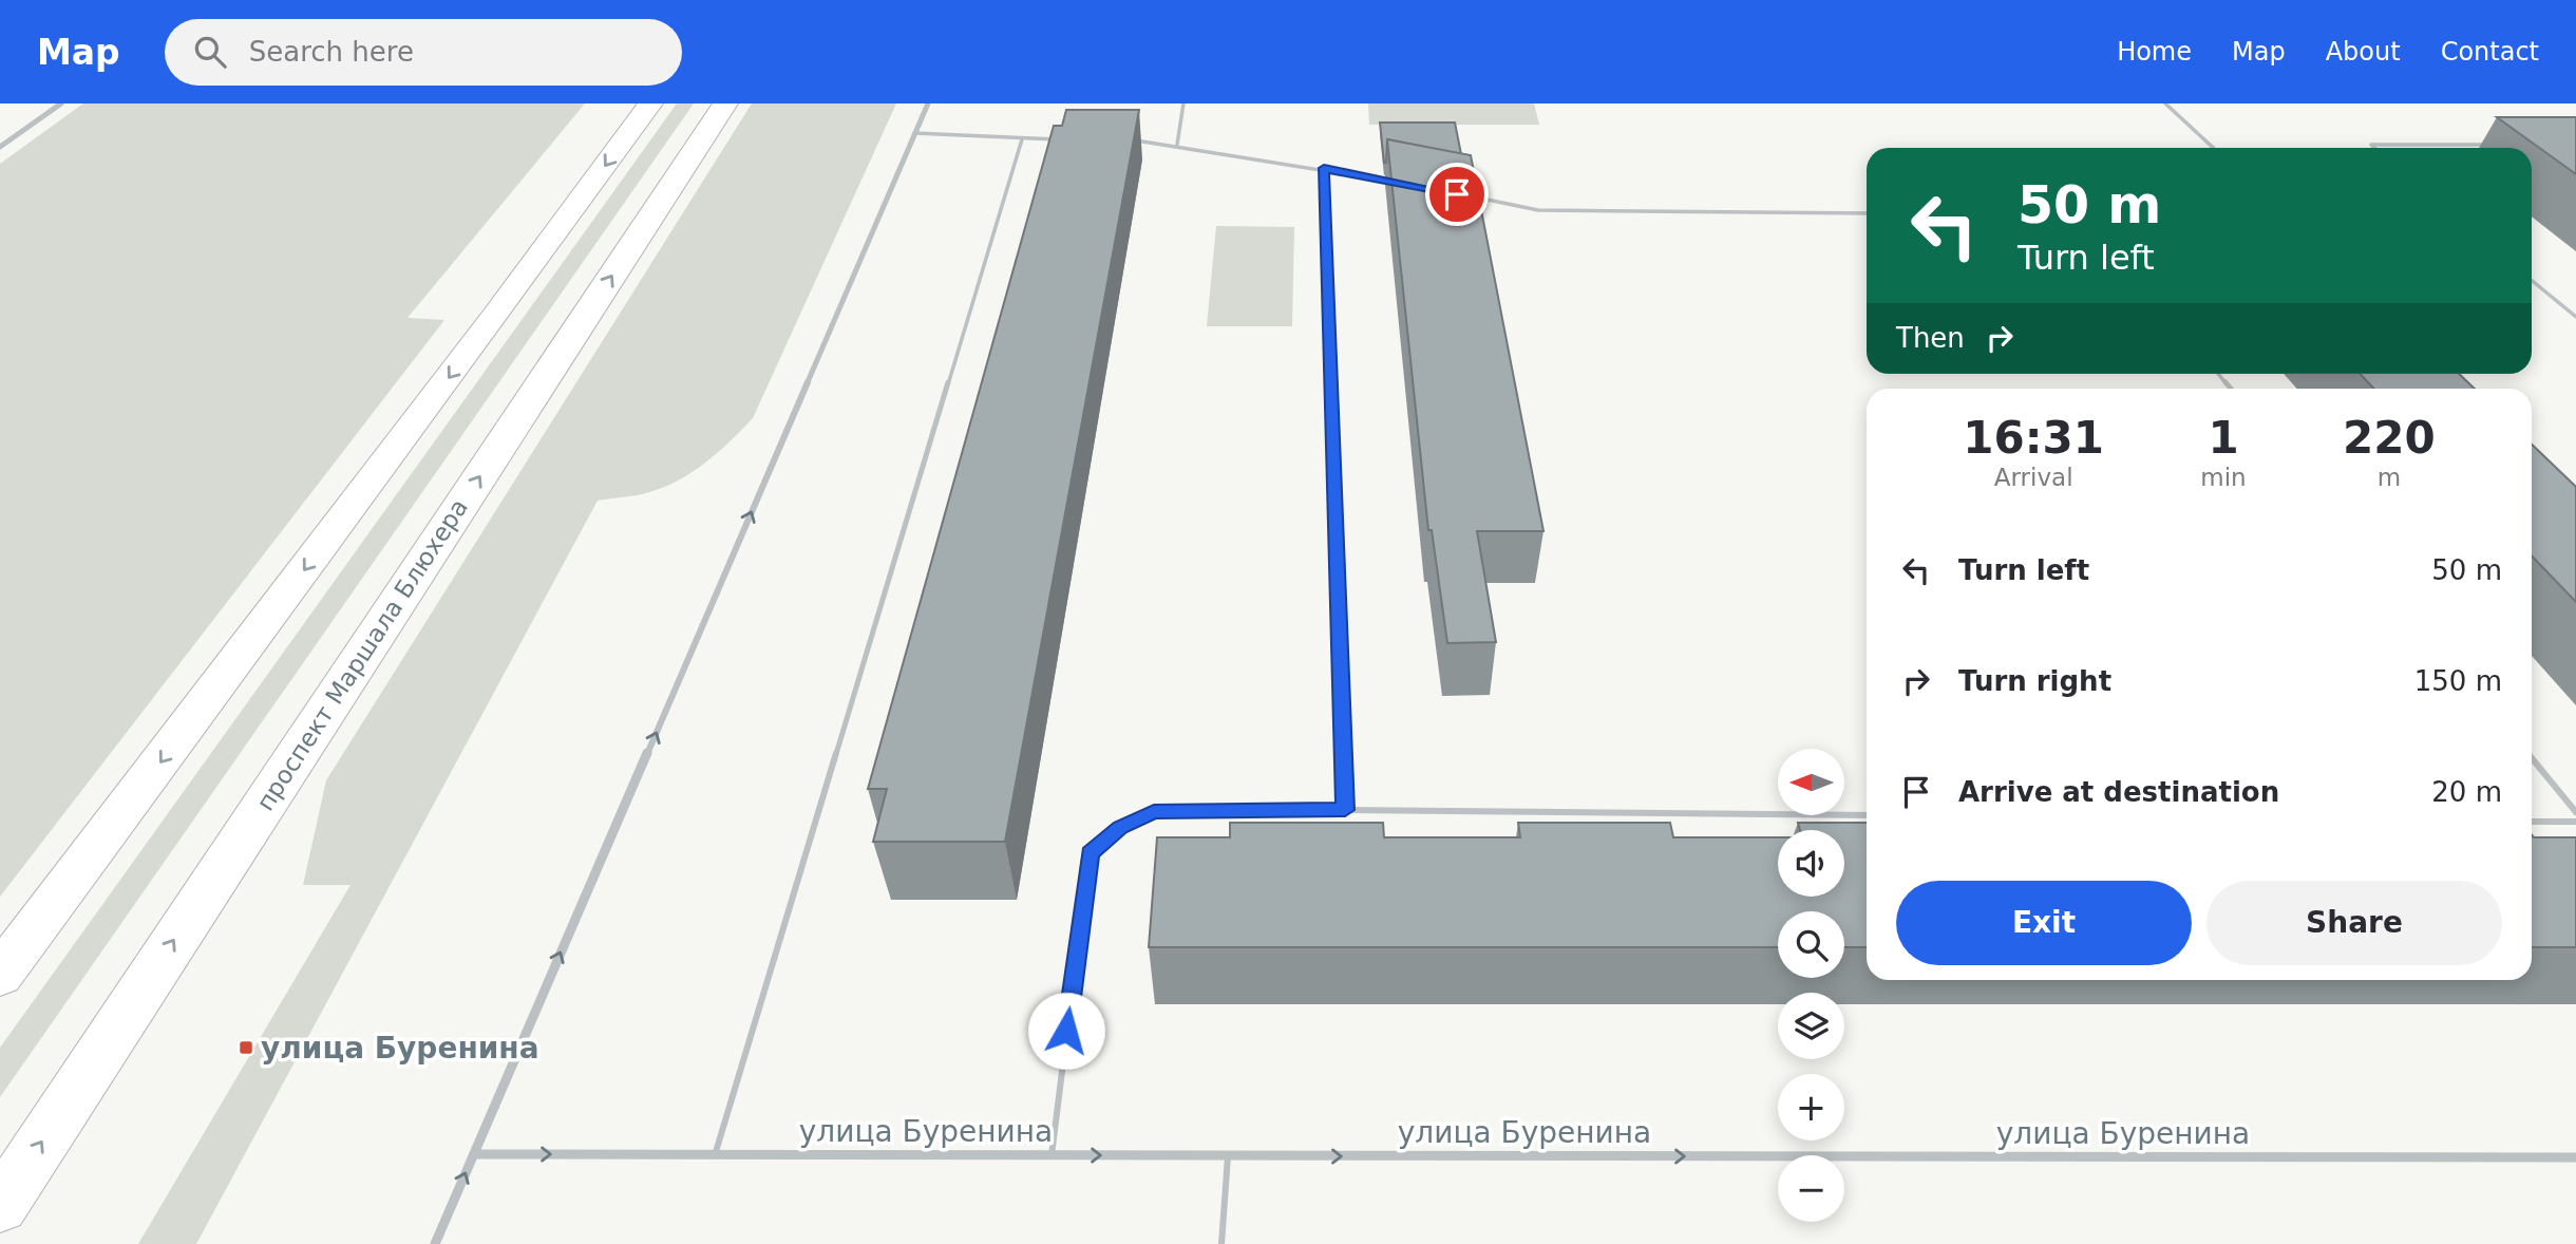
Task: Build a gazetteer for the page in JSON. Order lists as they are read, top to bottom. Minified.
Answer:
{"streets":{"main road":["проспект Маршала Блюхера"],"street":["улица Буренина"]},"one_way":["улица Буренина"],"places":{"transit":["улица Буренина"]},"north":"left","page":{"header":"Map","search":"Search here","nav":["Home","Map","About","Contact"],"turn":["50 m","Turn left"],"then":"Then","eta":["16:31","Arrival","1","min","220","m"],"list":[{"name":"Turn left","value":"50 m"},{"name":"Turn right","value":"150 m"},{"name":"Arrive at destination","value":"20 m"}],"map_buttons":["+","−"],"buttons":["Exit","Share"]}}
